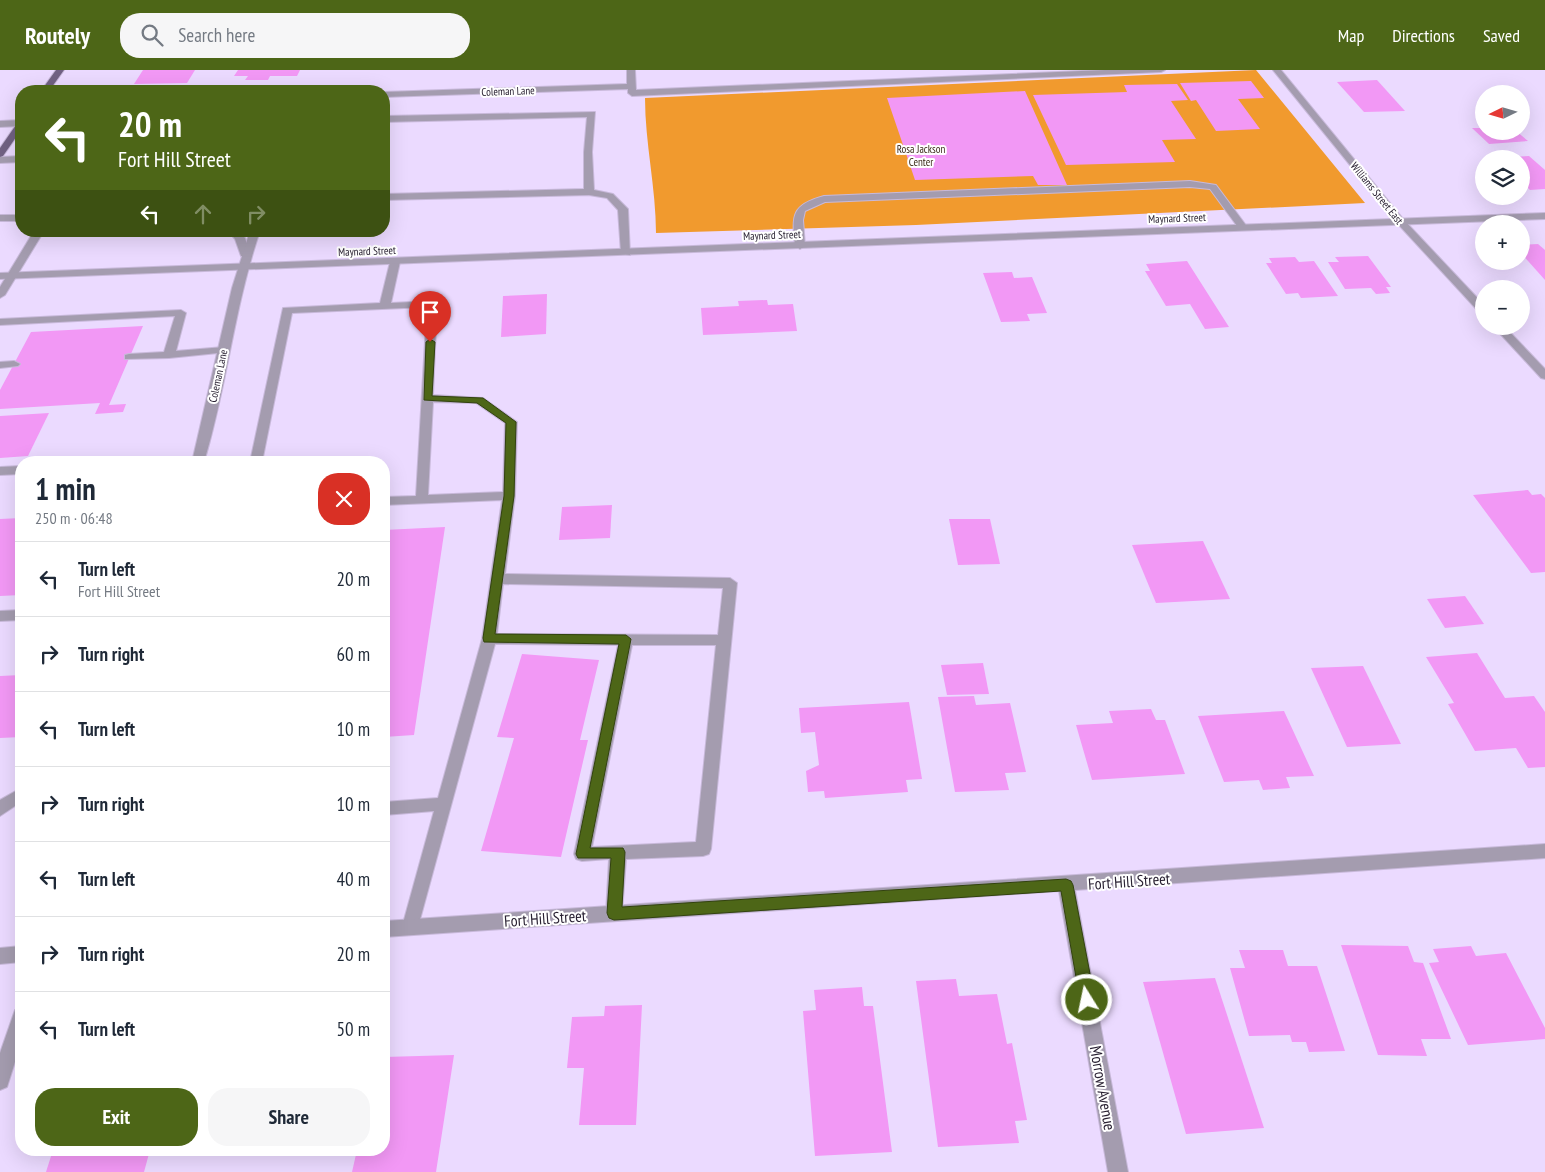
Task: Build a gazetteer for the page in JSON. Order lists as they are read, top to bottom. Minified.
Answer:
{"streets":{"street":["Coleman Lane","Williams Street East","Maynard Street","Fort Hill Street","Morrow Avenue"]},"crossings":[["Coleman Lane","Maynard Street"],["Williams Street East","Maynard Street"],["Fort Hill Street","Morrow Avenue"]],"parks":["Rosa Jackson Center"],"north":"left","page":{"header":"Routely","search":"Search here","nav":["Map","Directions","Saved"],"map_buttons":["+","−"],"turn":["20 m","Fort Hill Street"],"heading":["1 min","250 m · 06:48"],"list":[{"name":"Turn left","note":"Fort Hill Street","value":"20 m"},{"name":"Turn right","value":"60 m"},{"name":"Turn left","value":"10 m"},{"name":"Turn right","value":"10 m"},{"name":"Turn left","value":"40 m"},{"name":"Turn right","value":"20 m"},{"name":"Turn left","value":"50 m"}],"buttons":["Exit","Share"]}}
